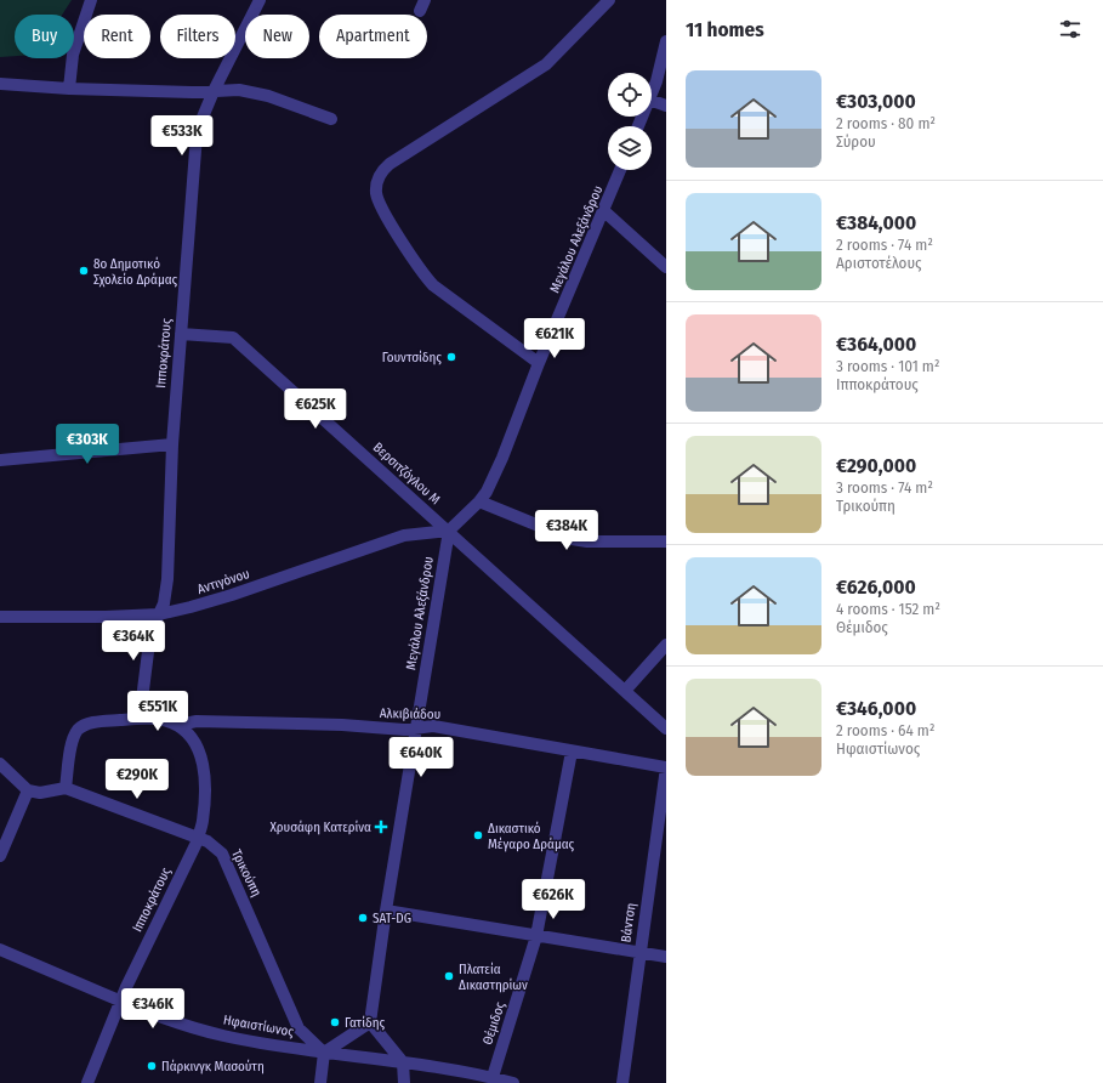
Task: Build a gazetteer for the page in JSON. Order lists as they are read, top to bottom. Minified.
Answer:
{"streets":{"street":["Μεγάλου Αλεξάνδρου","Ιπποκράτους","Βερσιτζόγλου Μ","Αντιγόνου","Αλκιβιάδου","Τρικούπη","Βάντση","Θέμιδος","Ηφαιστίωνος"]},"crossings":[["Μεγάλου Αλεξάνδρου","Βερσιτζόγλου Μ"],["Μεγάλου Αλεξάνδρου","Αντιγόνου"],["Μεγάλου Αλεξάνδρου","Αλκιβιάδου"],["Ιπποκράτους","Βερσιτζόγλου Μ"],["Ιπποκράτους","Αντιγόνου"],["Ιπποκράτους","Αλκιβιάδου"],["Ιπποκράτους","Τρικούπη"],["Ιπποκράτους","Ηφαιστίωνος"],["Βερσιτζόγλου Μ","Αντιγόνου"],["Αλκιβιάδου","Βάντση"],["Αλκιβιάδου","Θέμιδος"],["Τρικούπη","Ηφαιστίωνος"],["Θέμιδος","Ηφαιστίωνος"]],"places":{"other":["8ο Δημοτικό Σχολείο Δράμας","Γουντσίδης","Δικαστικό Μέγαρο Δράμας","SAT-DG","Πλατεία Δικαστηρίων","Γατίδης","Πάρκινγκ Μασούτη"],"health":["Χρυσάφη Κατερίνα"]},"page":{"heading":"11 homes","chip":["Buy","Rent","Filters","New","Apartment"],"list":[{"name":"€303,000","note":"2 rooms · 80 m² · Σύρου"},{"name":"€384,000","note":"2 rooms · 74 m² · Αριστοτέλους"},{"name":"€364,000","note":"3 rooms · 101 m² · Ιπποκράτους"},{"name":"€290,000","note":"3 rooms · 74 m² · Τρικούπη"},{"name":"€626,000","note":"4 rooms · 152 m² · Θέμιδος"},{"name":"€346,000","note":"2 rooms · 64 m² · Ηφαιστίωνος"}],"price":["€533K","€621K","€625K","€303K","€384K","€364K","€551K","€640K","€290K","€626K","€346K"]}}
